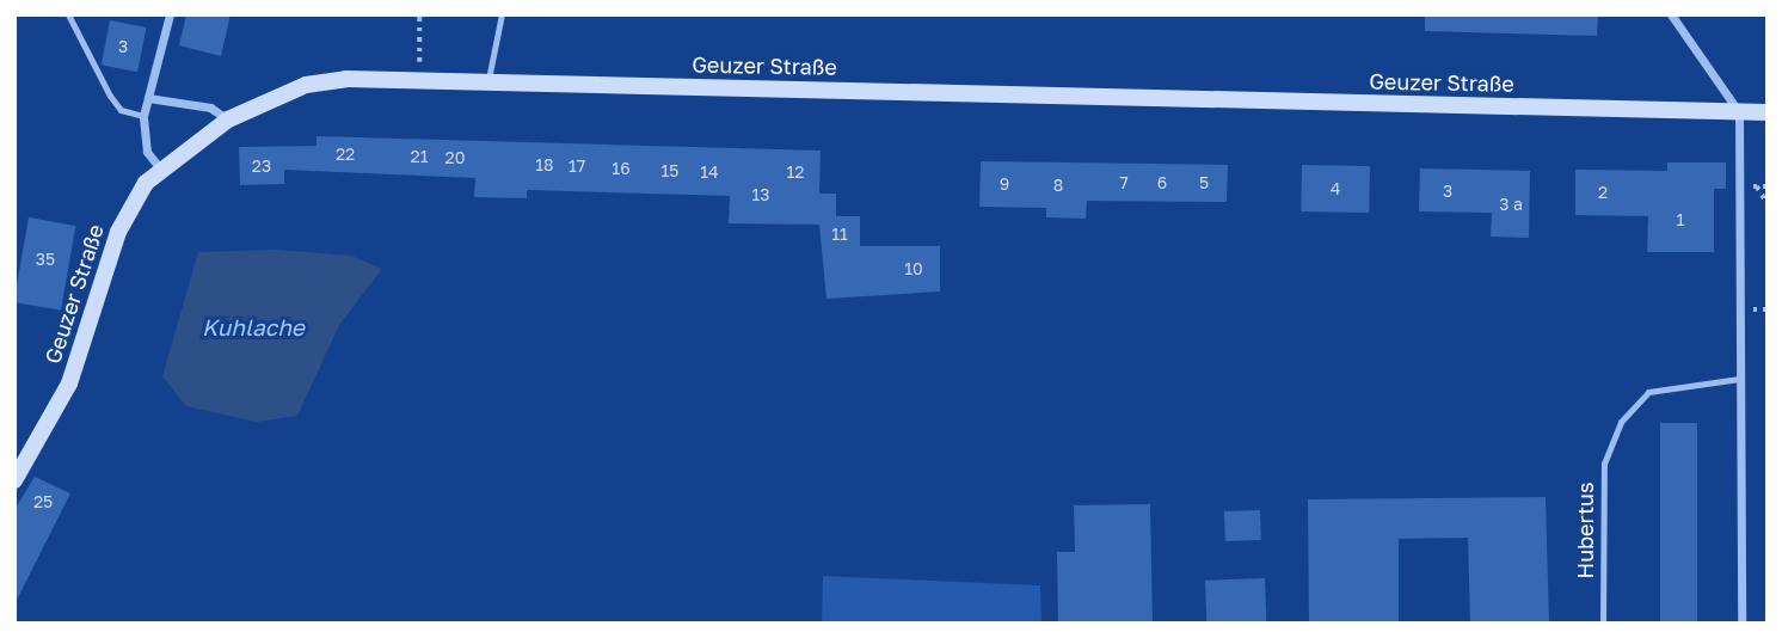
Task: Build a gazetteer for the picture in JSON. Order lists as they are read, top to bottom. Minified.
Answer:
{"streets":{"main road":["Geuzer Straße"],"lane":["Hubertus"]},"water":["Kuhlache"],"house_numbers":["3","22","21","20","18","23","17","16","15","14","12","7","6","5","9","8","4","3","2","13","3 a","1","11","35","10","25"]}
